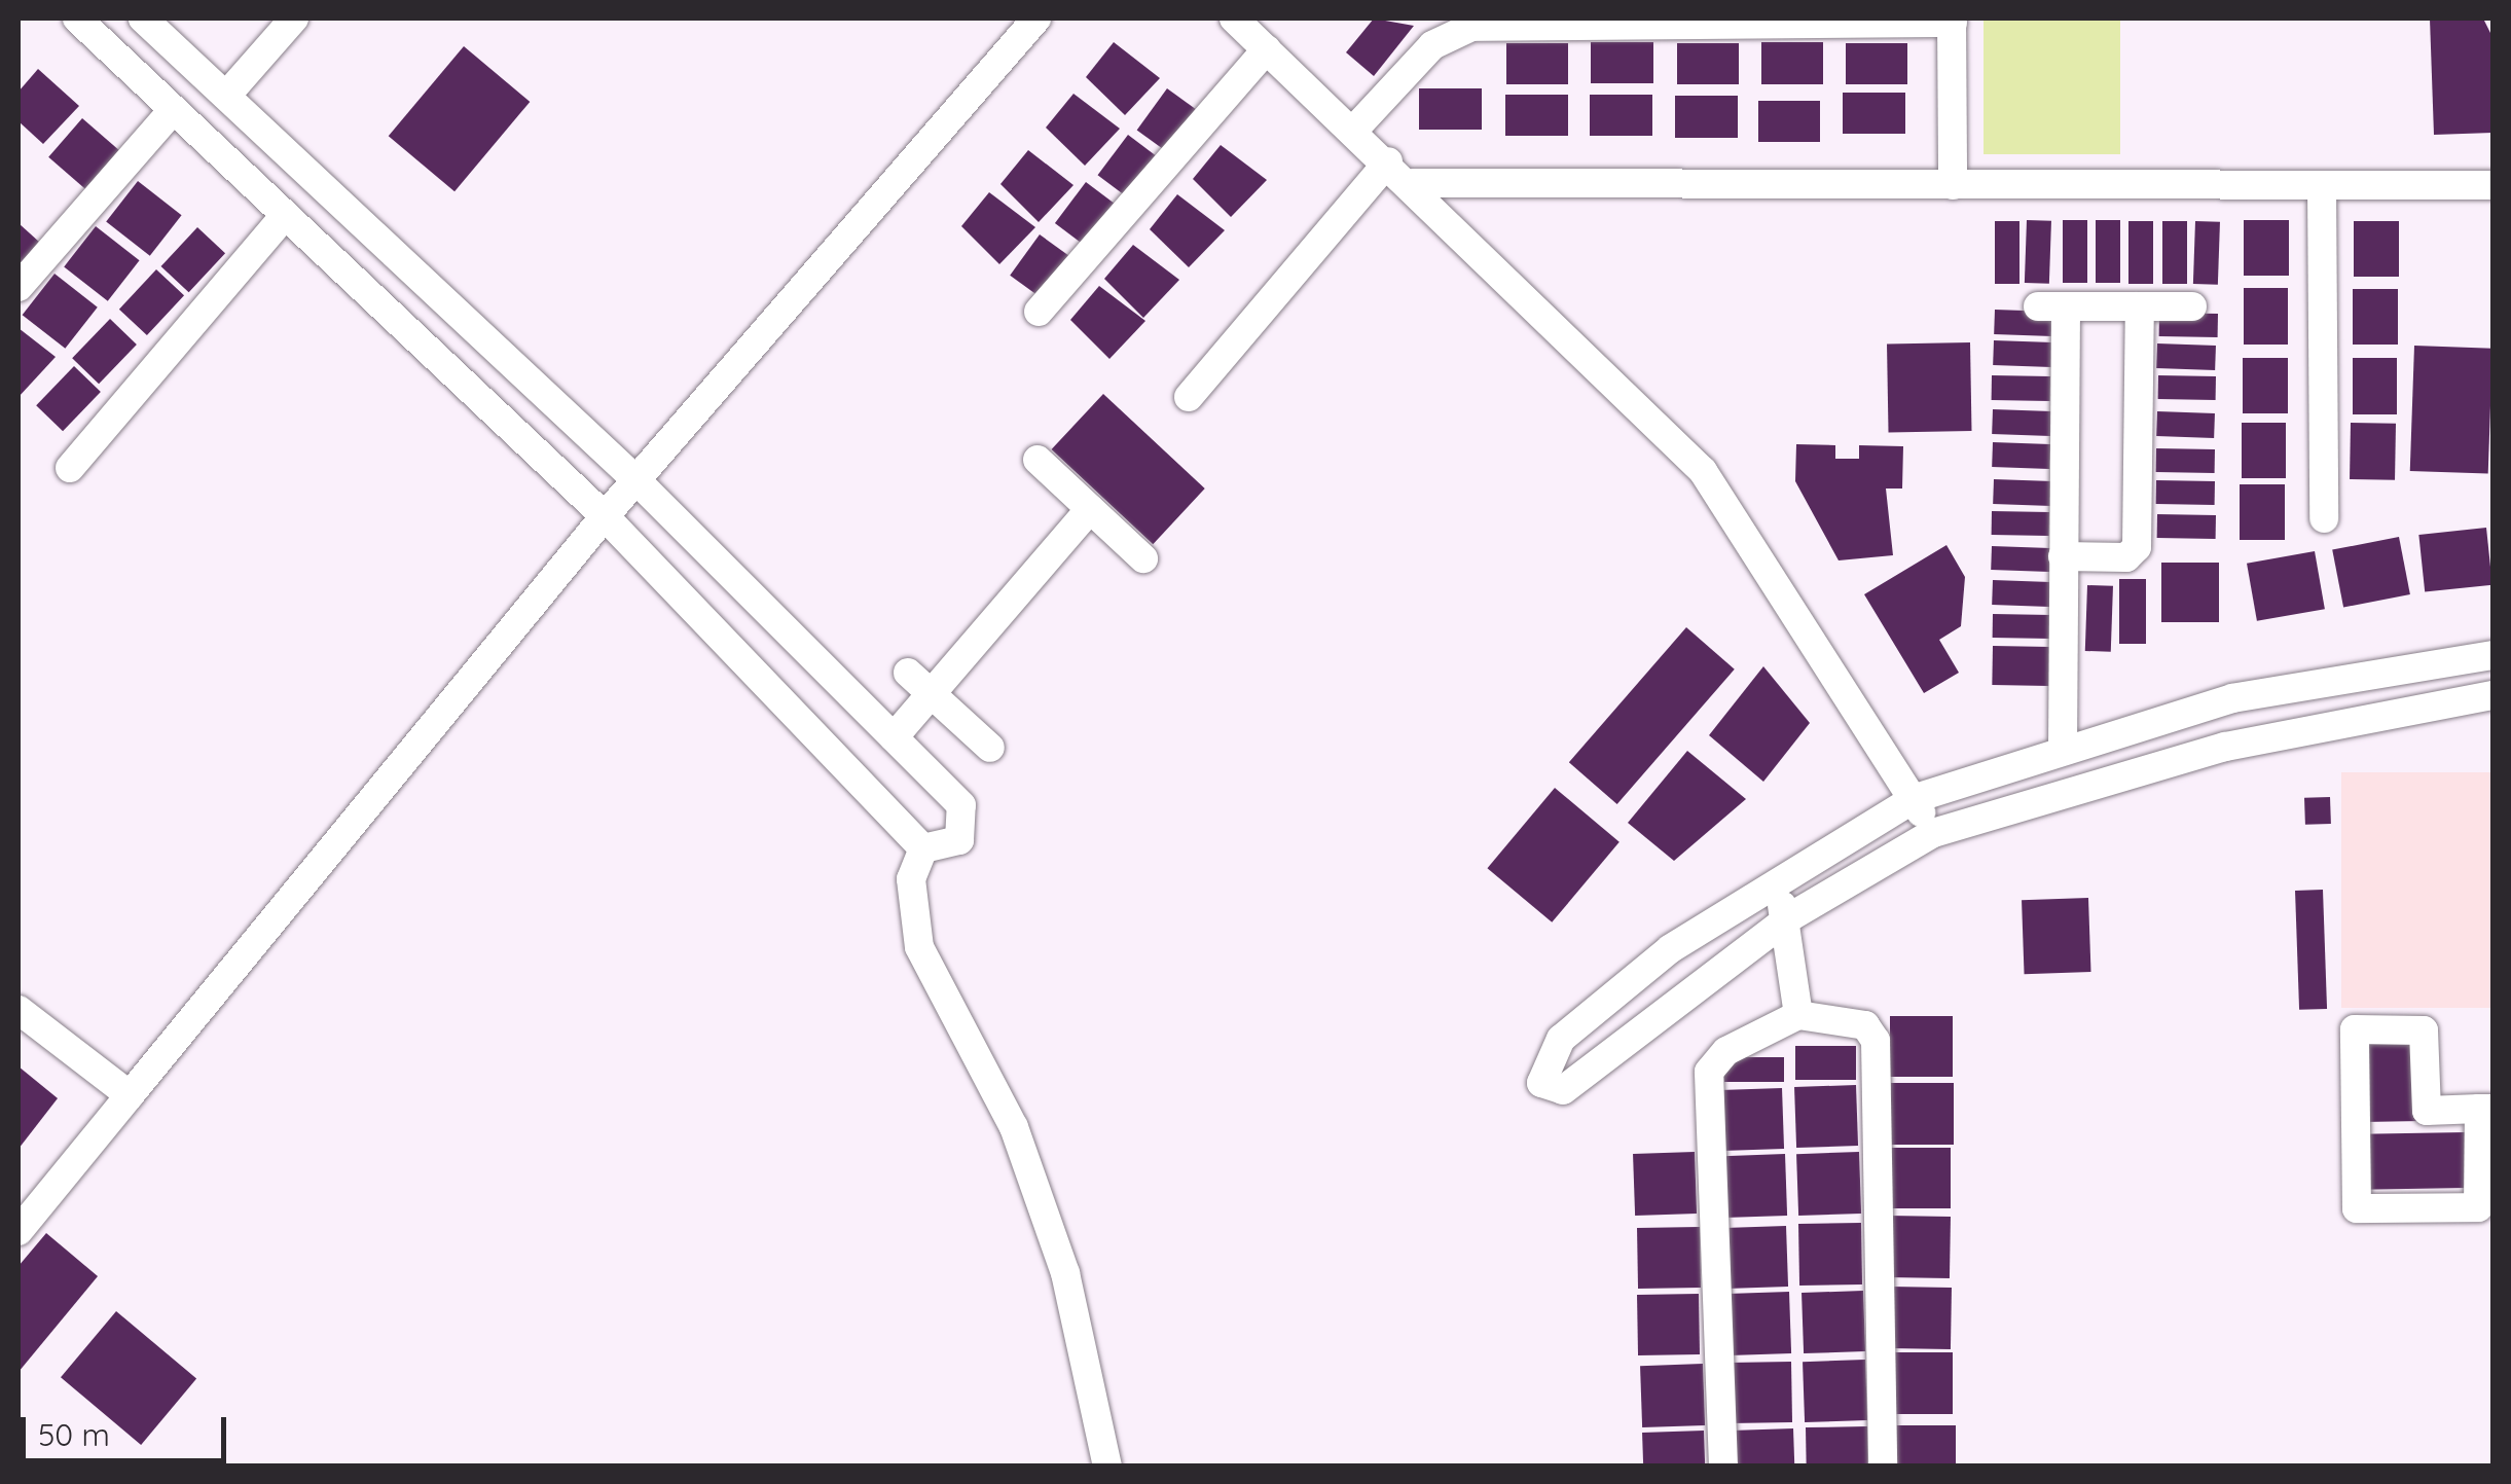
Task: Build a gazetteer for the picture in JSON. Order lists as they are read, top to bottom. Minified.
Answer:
{"scale_bar":"50 m"}
